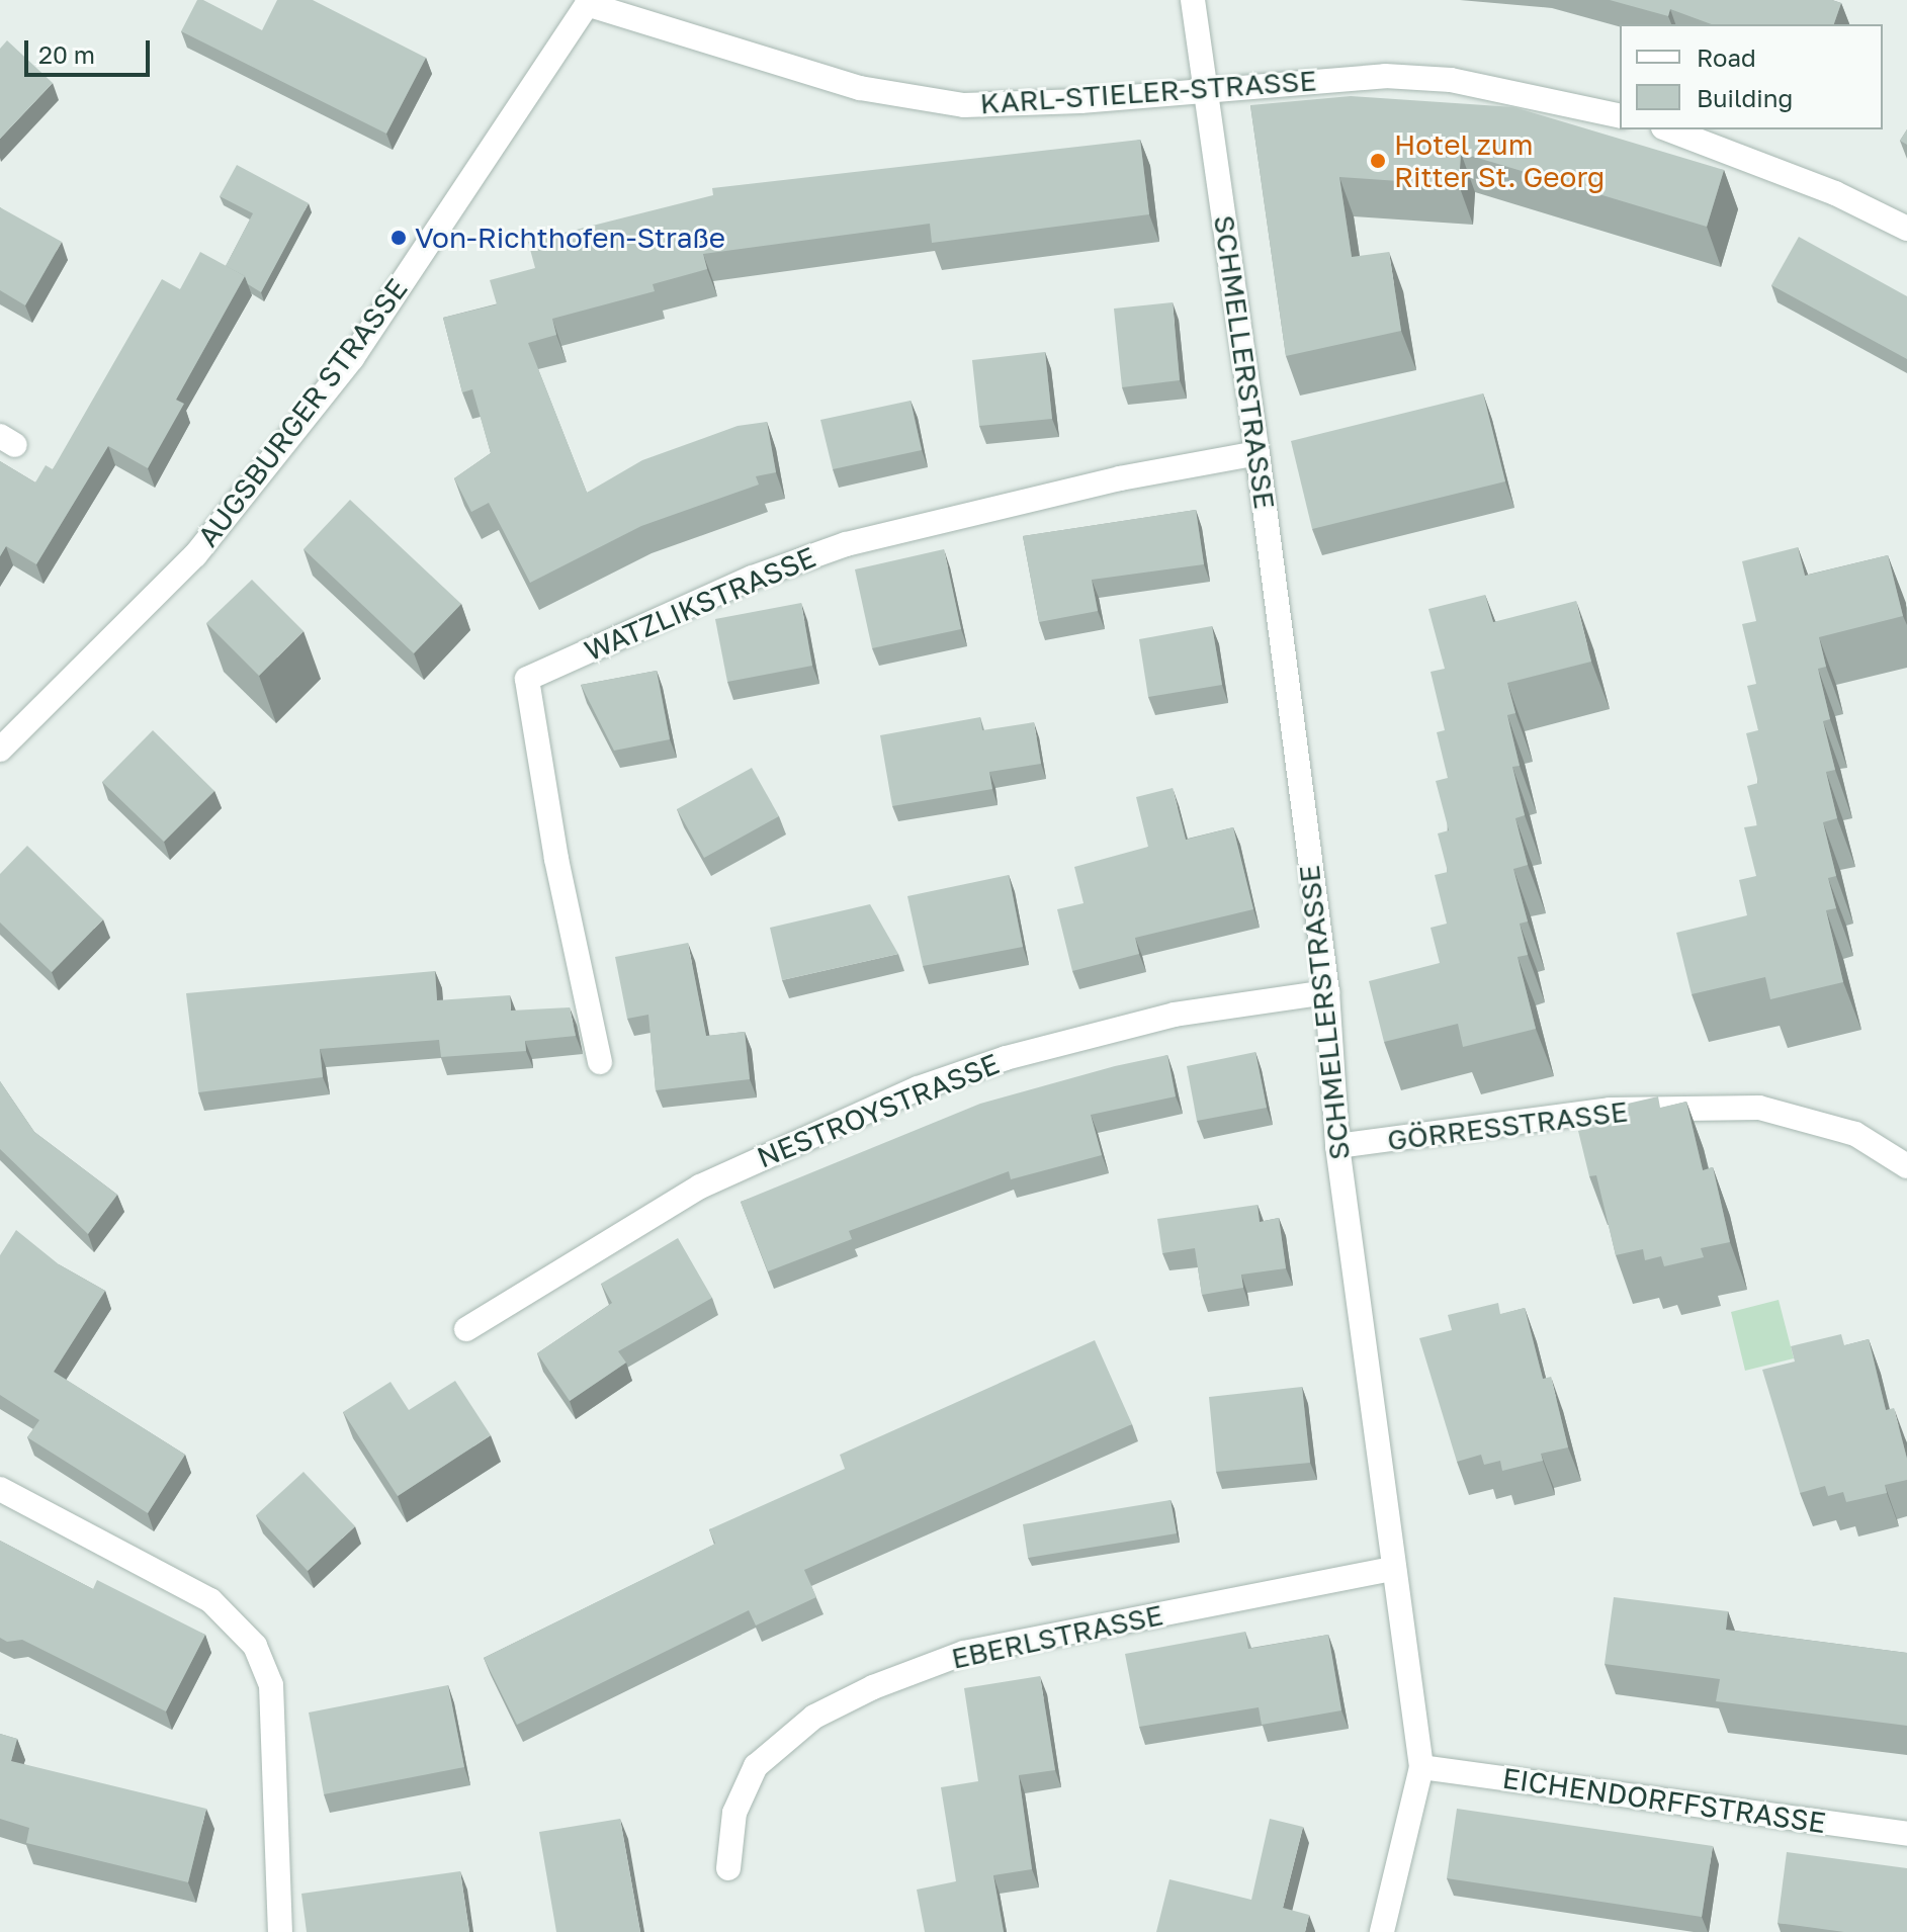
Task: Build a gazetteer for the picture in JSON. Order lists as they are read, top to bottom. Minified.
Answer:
{"streets":{"street":["KARL-STIELER-STRASSE","SCHMELLERSTRASSE","AUGSBURGER STRASSE","WATZLIKSTRASSE","NESTROYSTRASSE","GÖRRESSTRASSE","EBERLSTRASSE","EICHENDORFFSTRASSE"]},"crossings":[["KARL-STIELER-STRASSE","SCHMELLERSTRASSE"],["KARL-STIELER-STRASSE","AUGSBURGER STRASSE"],["SCHMELLERSTRASSE","WATZLIKSTRASSE"],["SCHMELLERSTRASSE","NESTROYSTRASSE"],["SCHMELLERSTRASSE","GÖRRESSTRASSE"],["SCHMELLERSTRASSE","EBERLSTRASSE"],["SCHMELLERSTRASSE","EICHENDORFFSTRASSE"]],"places":["Hotel zum Ritter St. Georg","Von-Richthofen-Straße"],"legend":["Road","Building"],"scale_bar":"20 m"}
